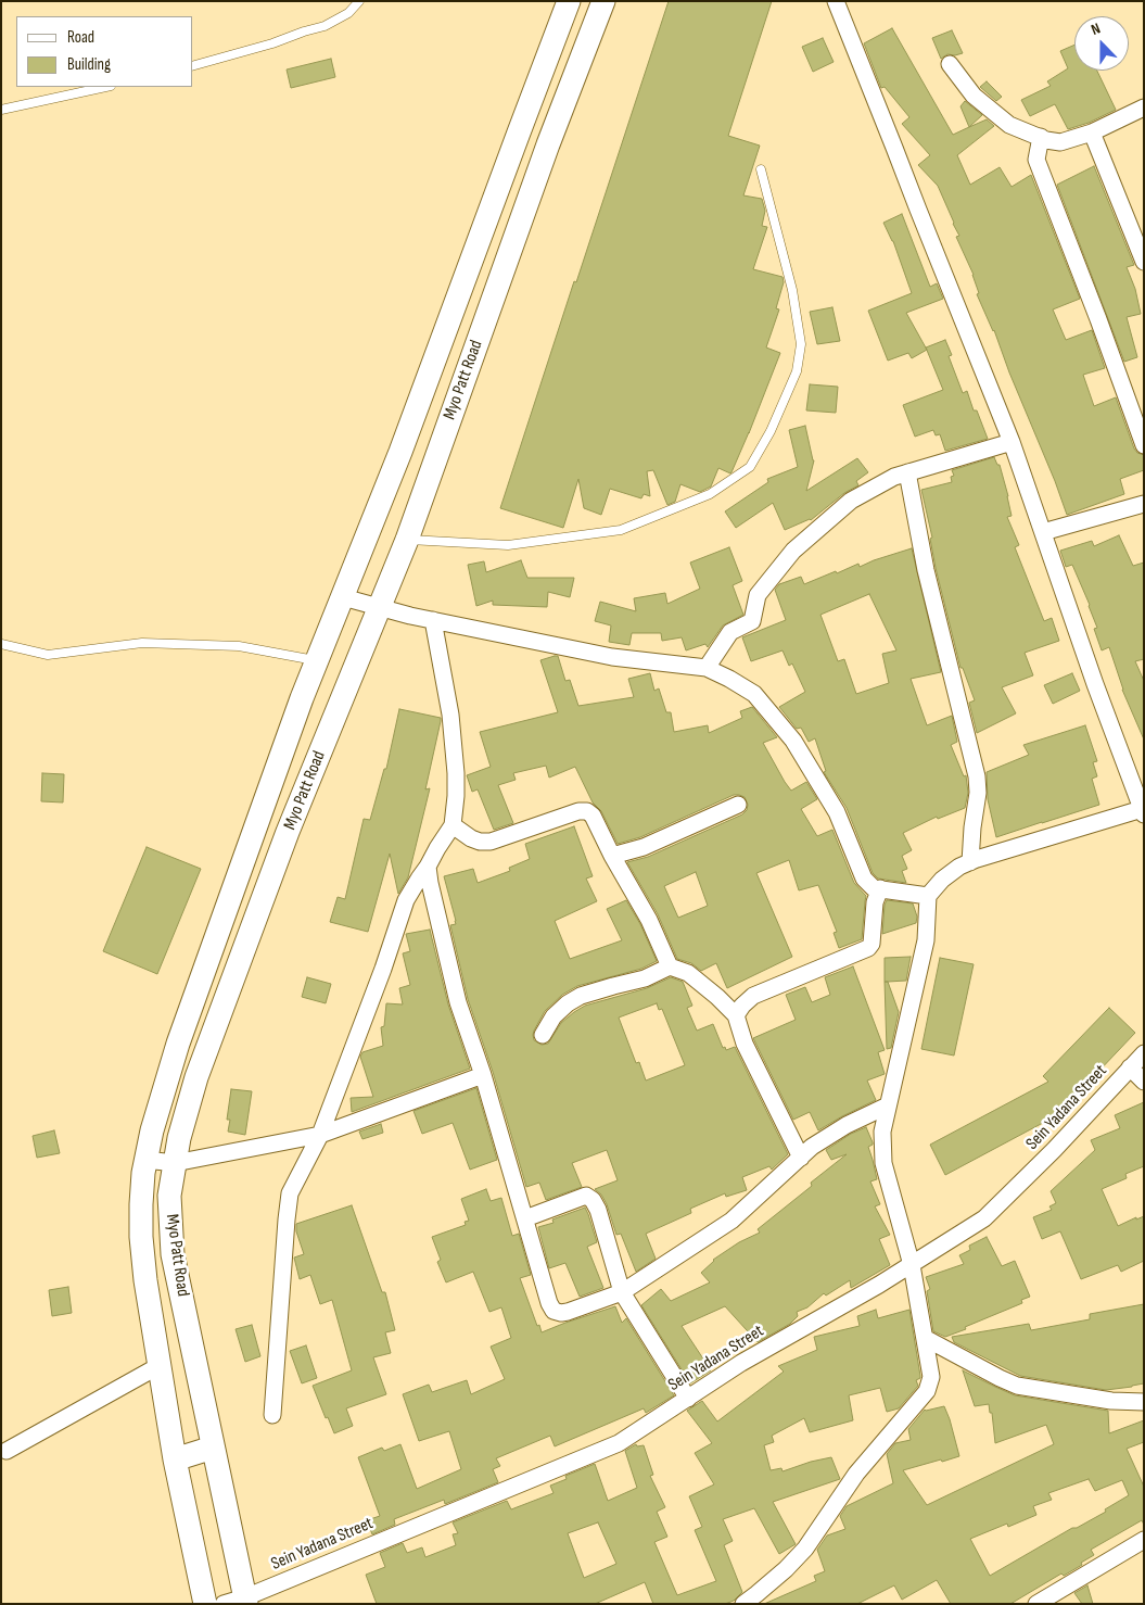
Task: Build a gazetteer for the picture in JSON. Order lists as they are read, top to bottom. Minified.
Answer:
{"streets":{"main road":["Myo Patt Road"],"street":["Sein Yadana Street"]},"crossings":[["Myo Patt Road","Sein Yadana Street"]],"legend":["Road","Building"],"north":"top"}
